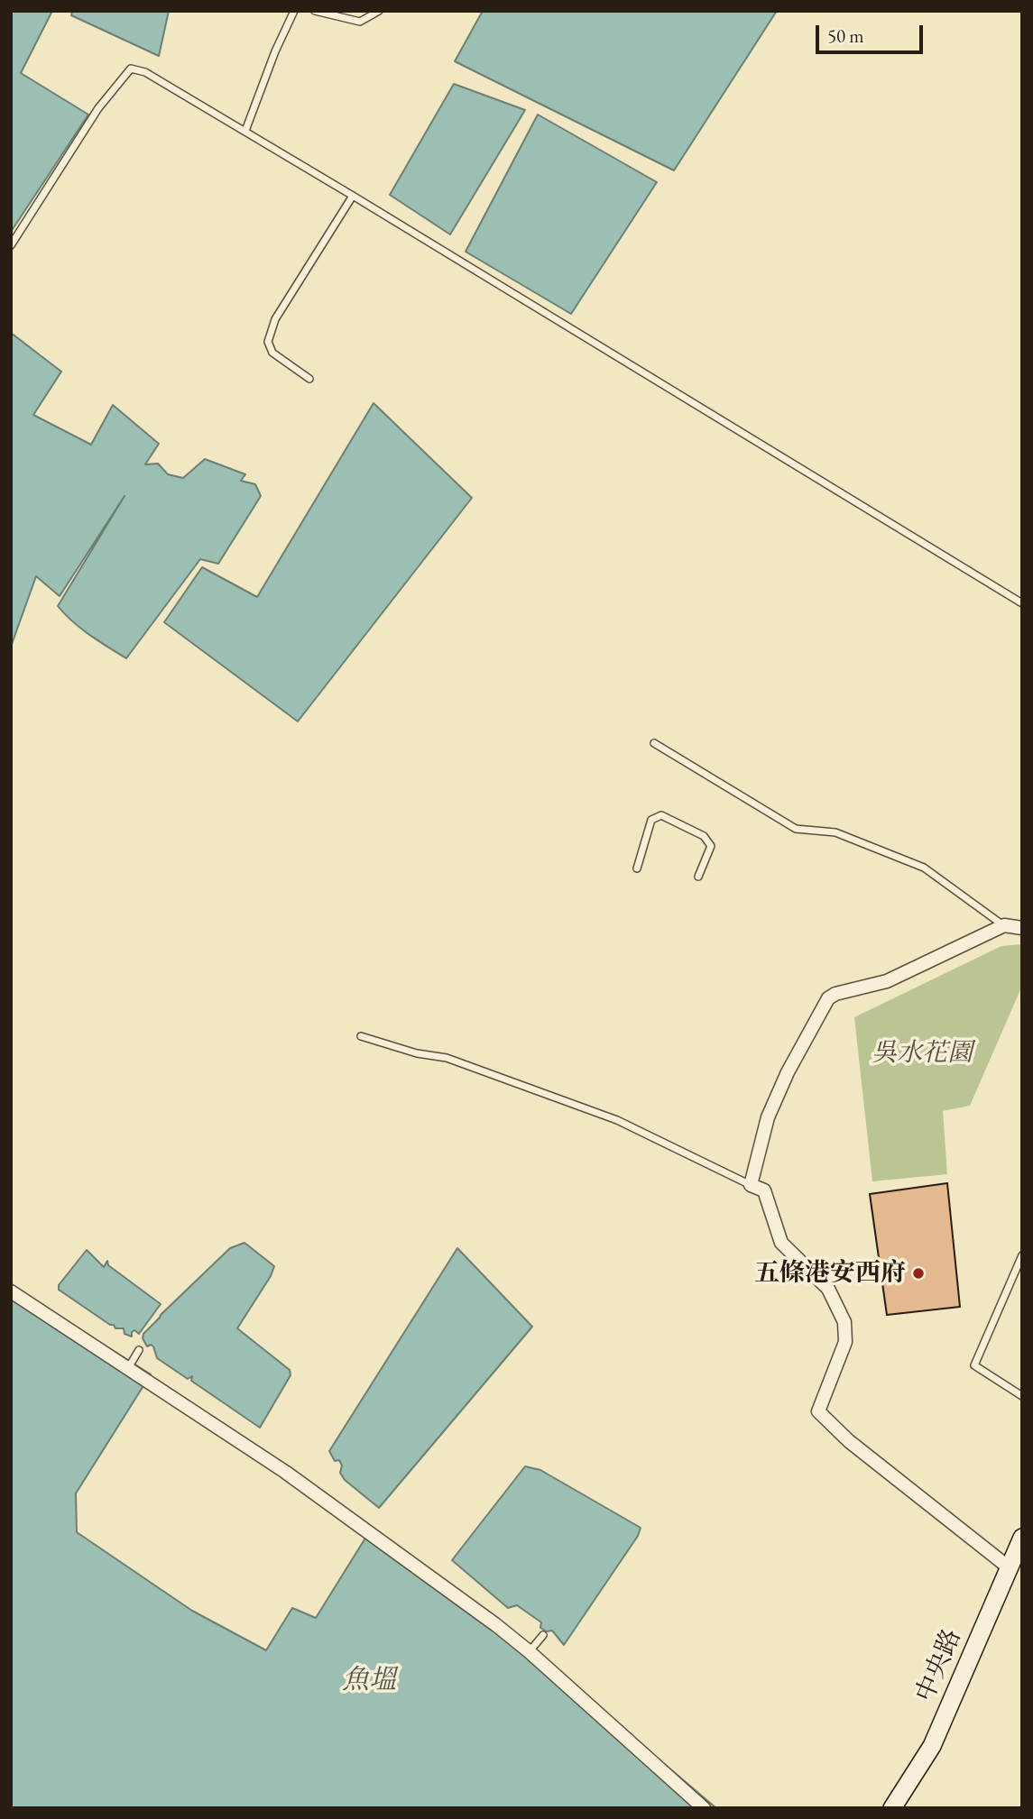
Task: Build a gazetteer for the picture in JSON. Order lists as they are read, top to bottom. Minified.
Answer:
{"streets":{"street":["中央路"]},"water":["魚塭"],"parks":["吳水花園"],"places":["五條港安西府"],"scale_bar":"50 m"}
